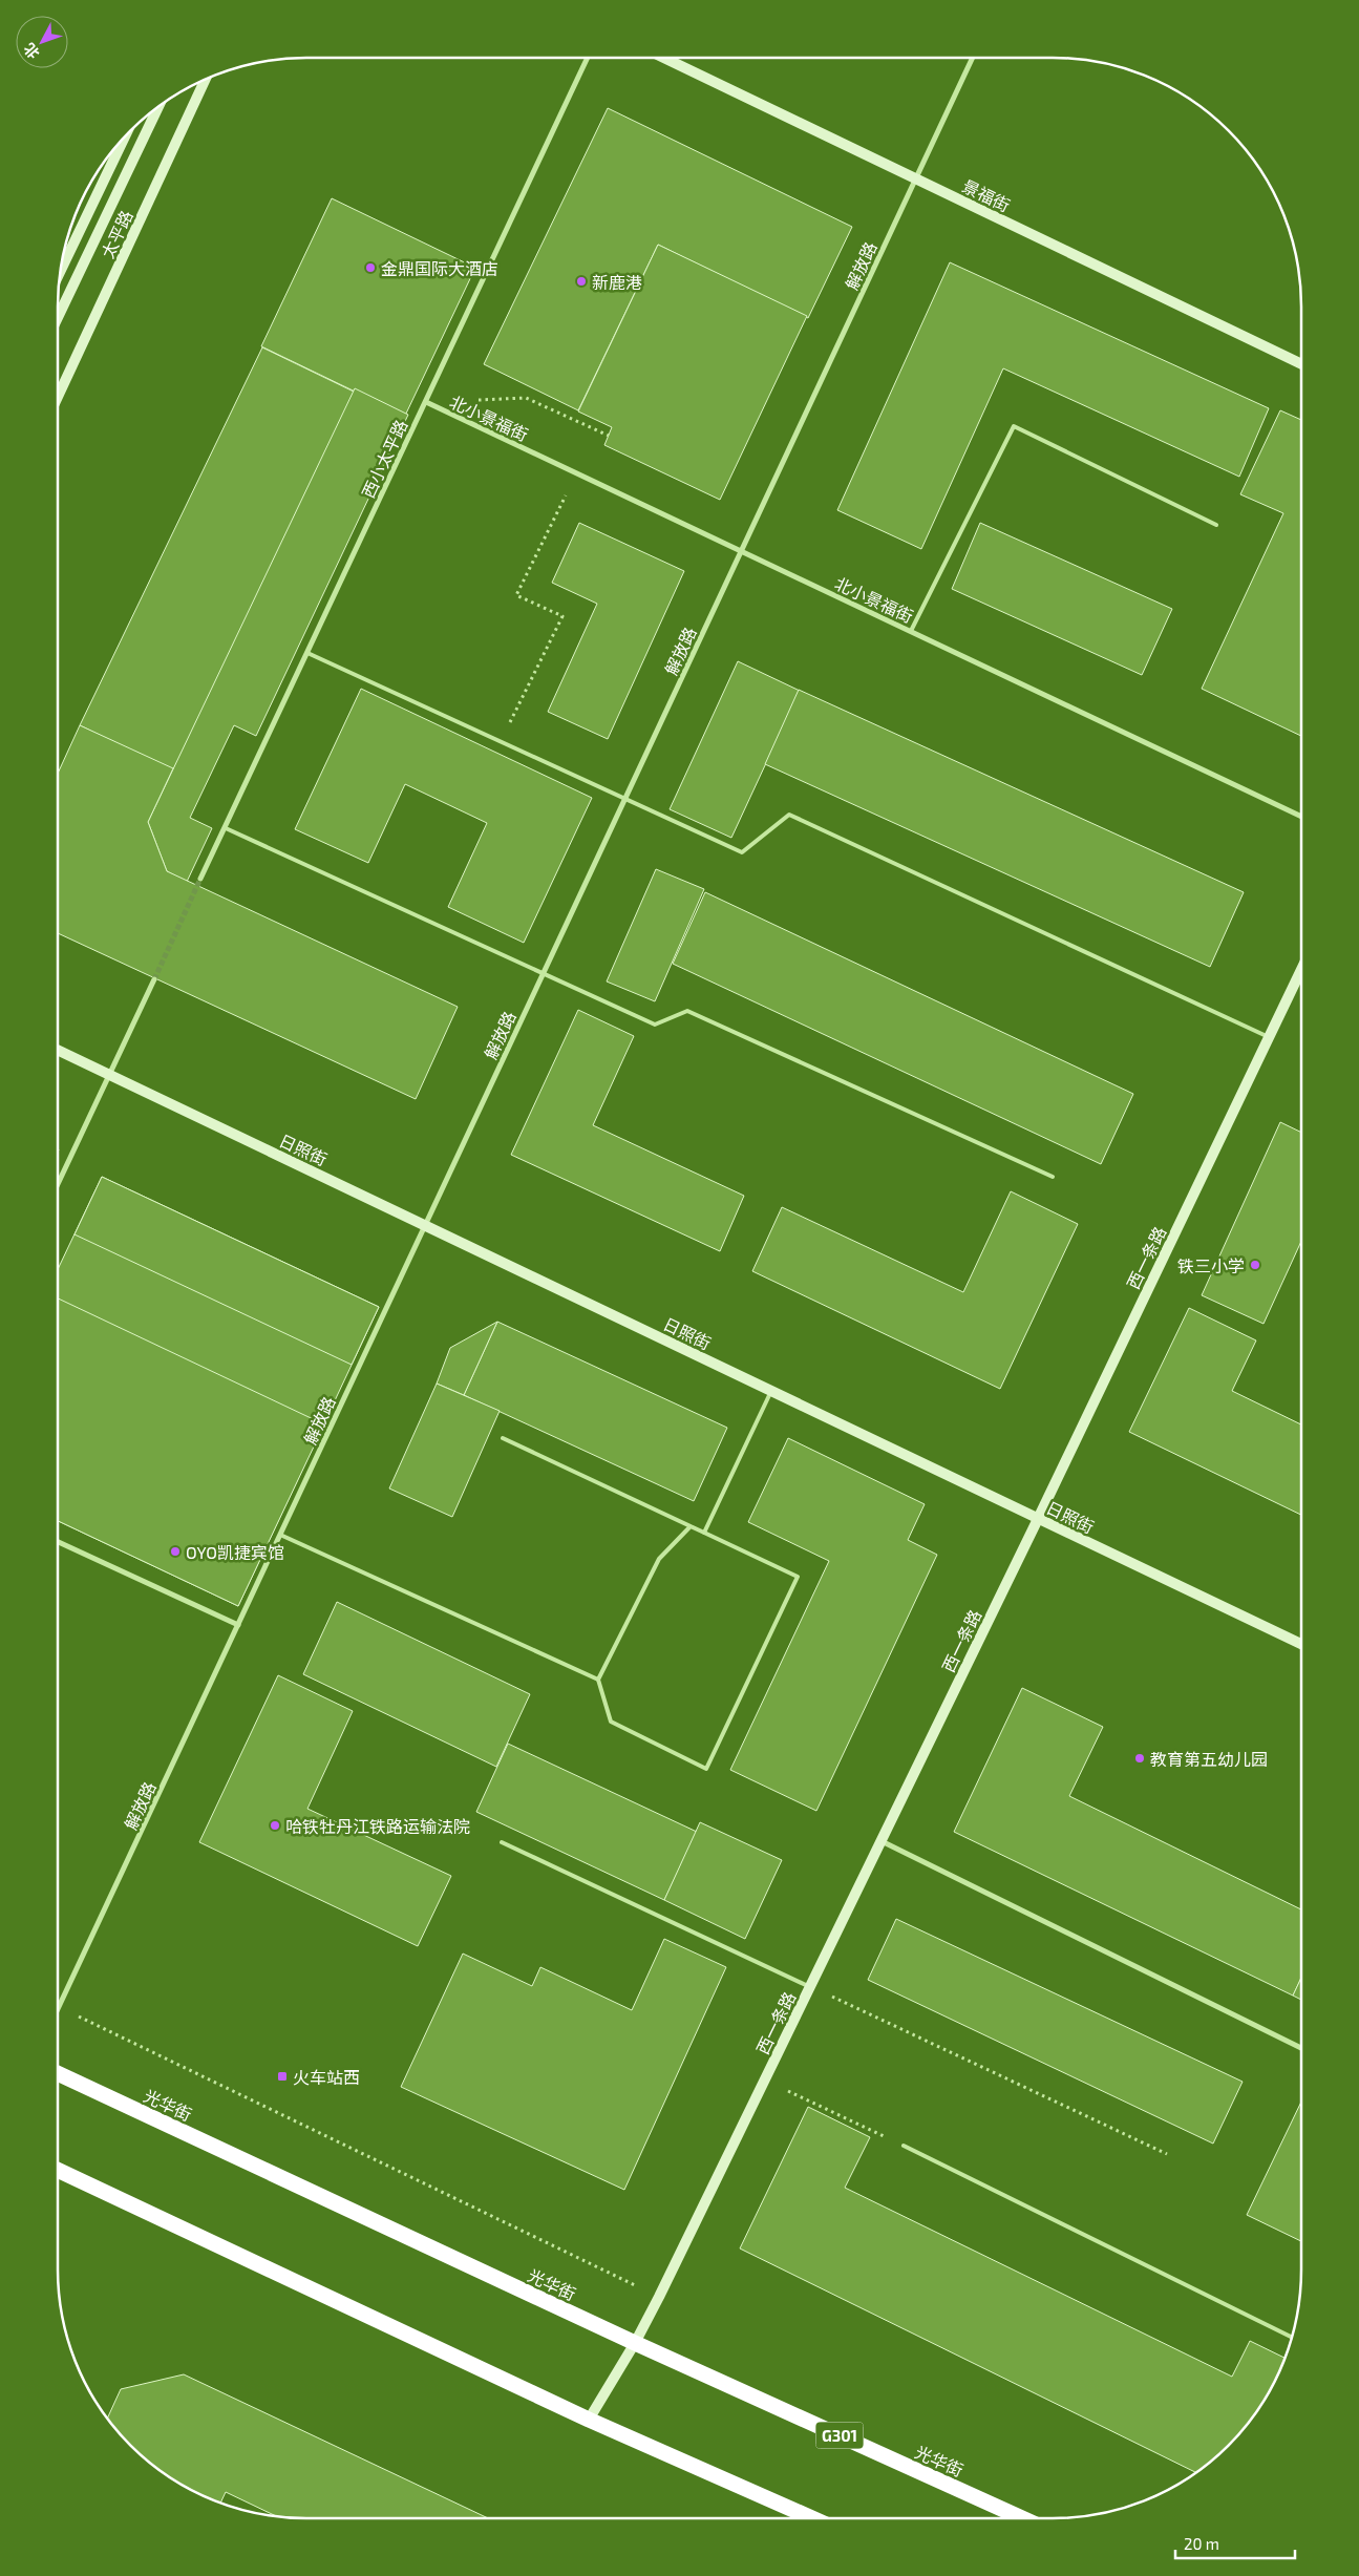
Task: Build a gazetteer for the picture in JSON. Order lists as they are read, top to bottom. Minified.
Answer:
{"streets":{"highway":["光华街","G301"],"street":["景福街","太平路","解放路","北小景福街","西小太平路","日照街","西一条路"]},"crossings":[["景福街","解放路"],["解放路","北小景福街"],["解放路","日照街"],["北小景福街","西小太平路"],["日照街","西一条路"],["西一条路","光华街"]],"places":{"other":["金鼎国际大酒店","新鹿港","铁三小学","OYO凯捷宾馆","教育第五幼儿园","哈铁牡丹江铁路运输法院"],"transit":["火车站西"]},"scale_bar":"20 m","north":"bottom left"}
